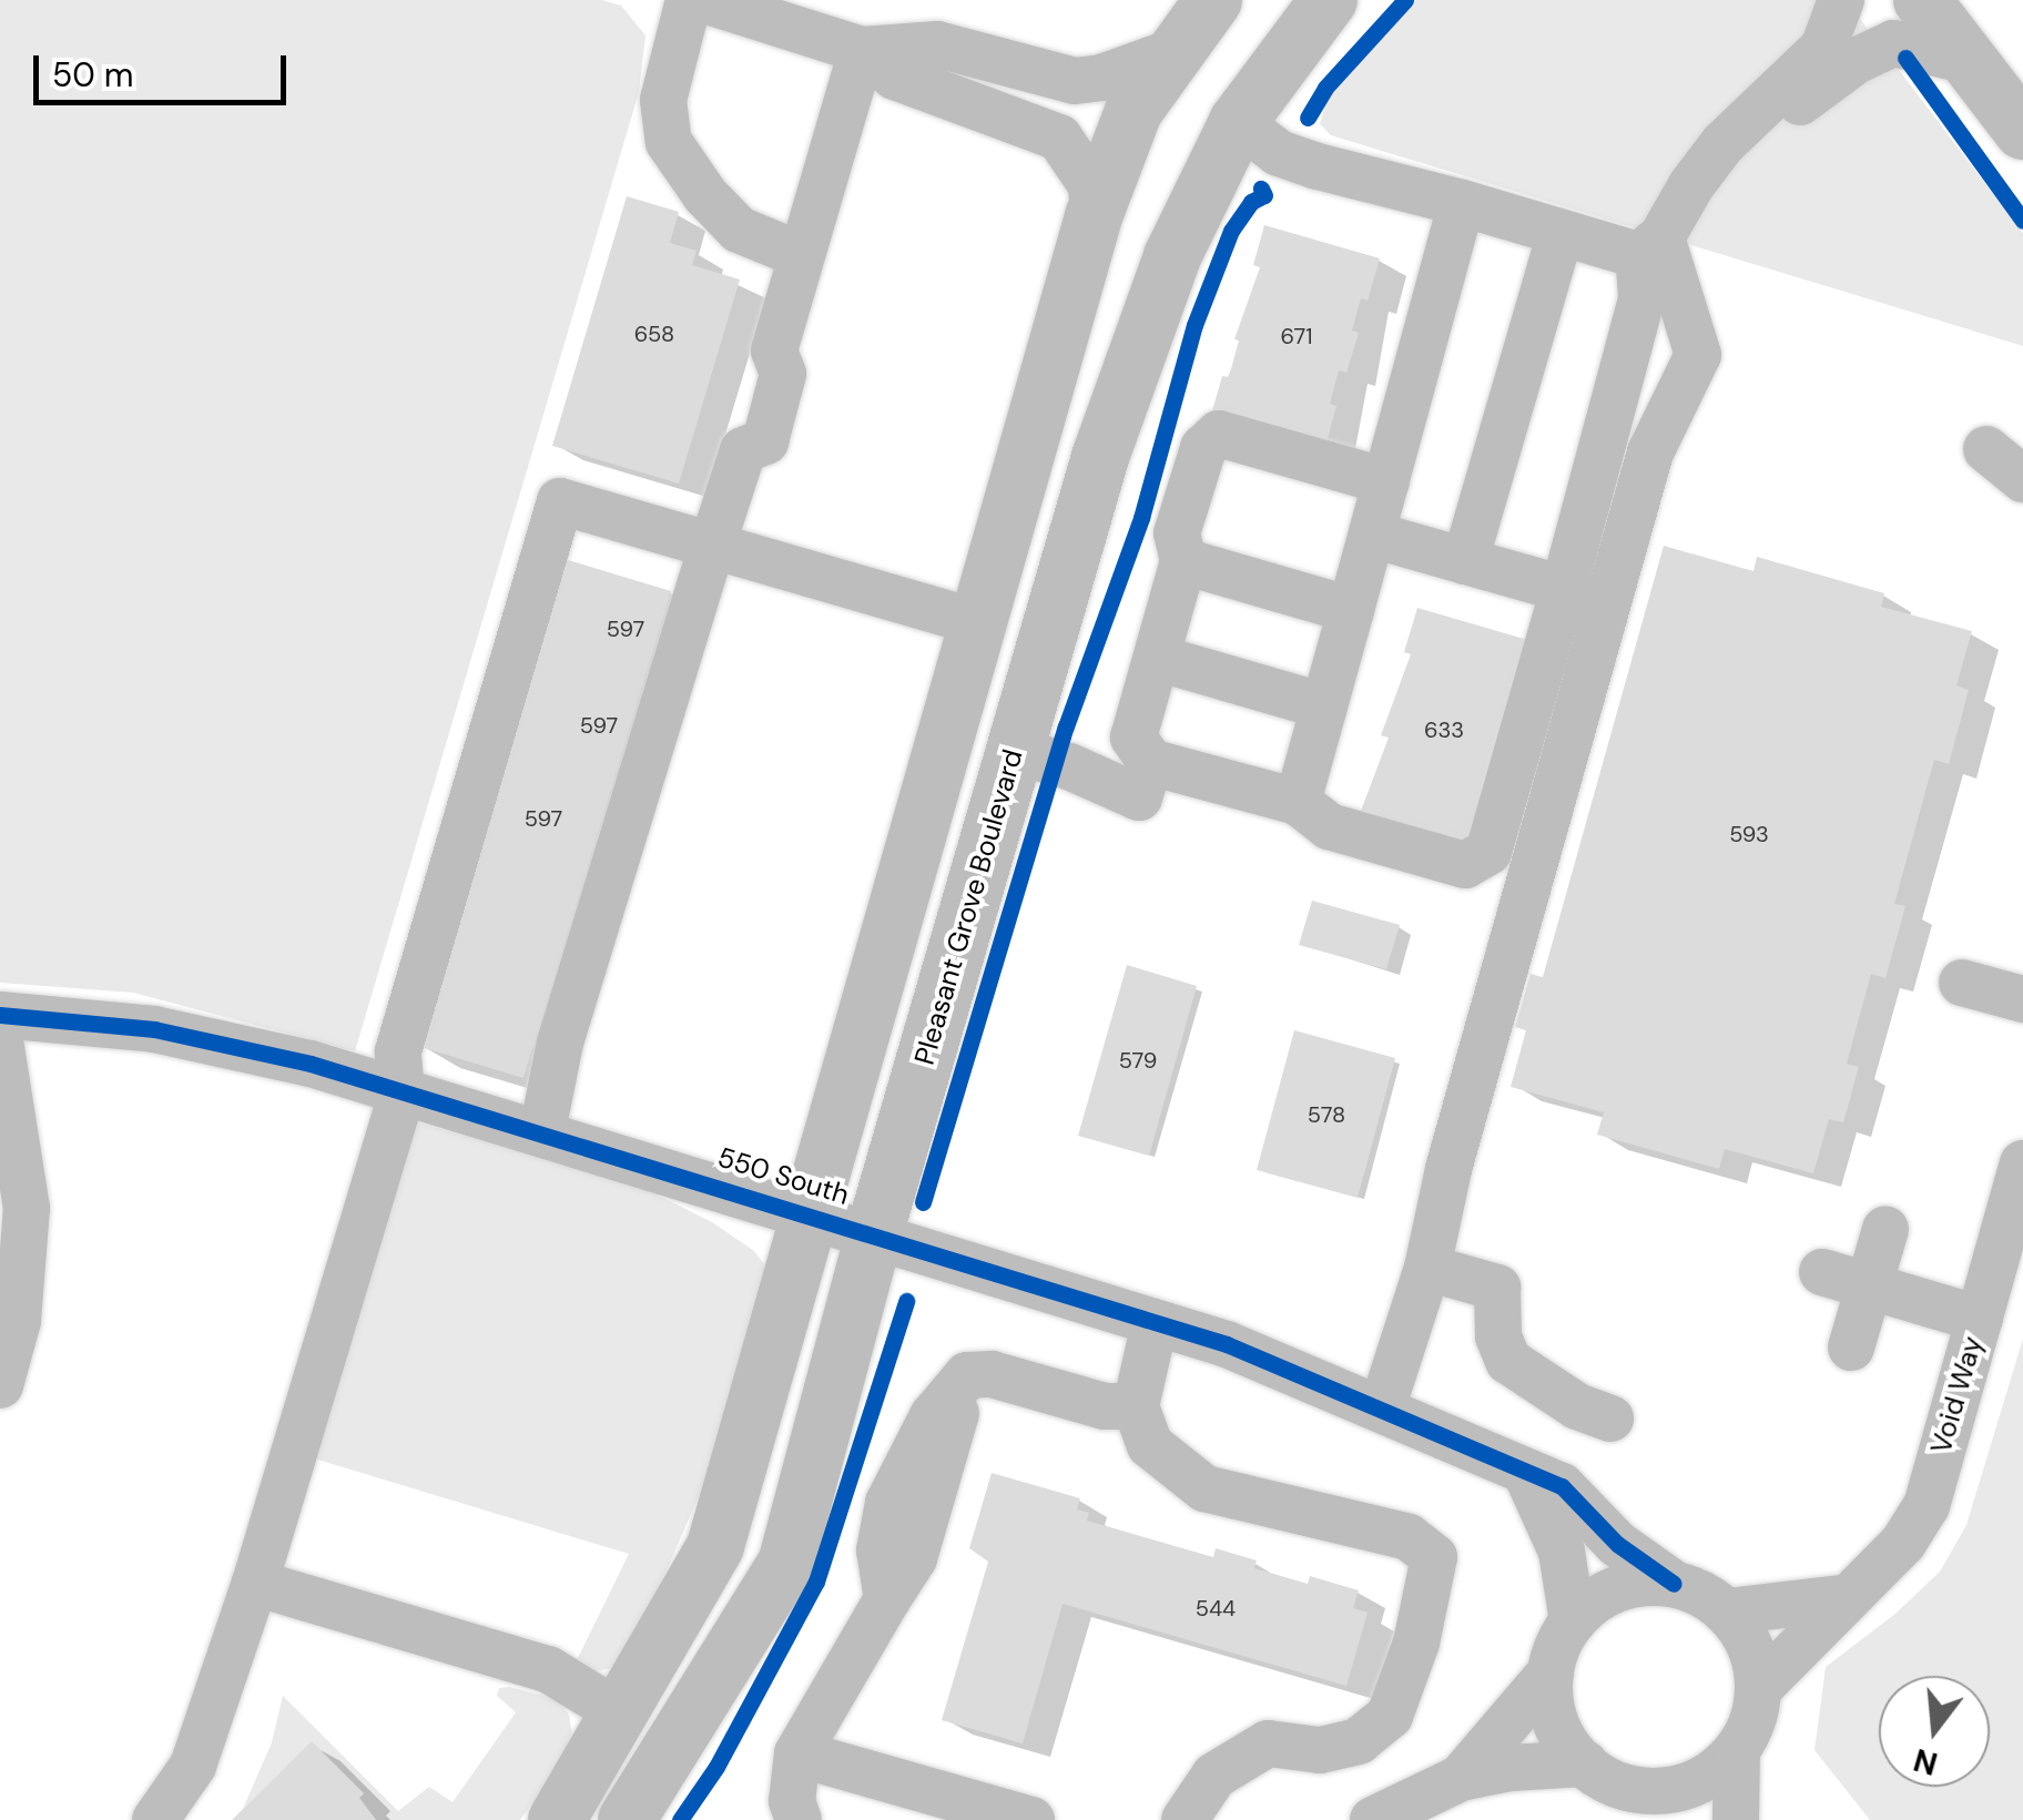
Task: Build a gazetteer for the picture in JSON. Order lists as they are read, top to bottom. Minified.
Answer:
{"streets":{"main road":["Pleasant Grove Boulevard"],"street":["550 South","Void Way"]},"crossings":[["Pleasant Grove Boulevard","550 South"],["550 South","Void Way"]],"house_numbers":["658","671","597","597","633","597","593","579","578","544"],"scale_bar":"50 m","north":"bottom"}
